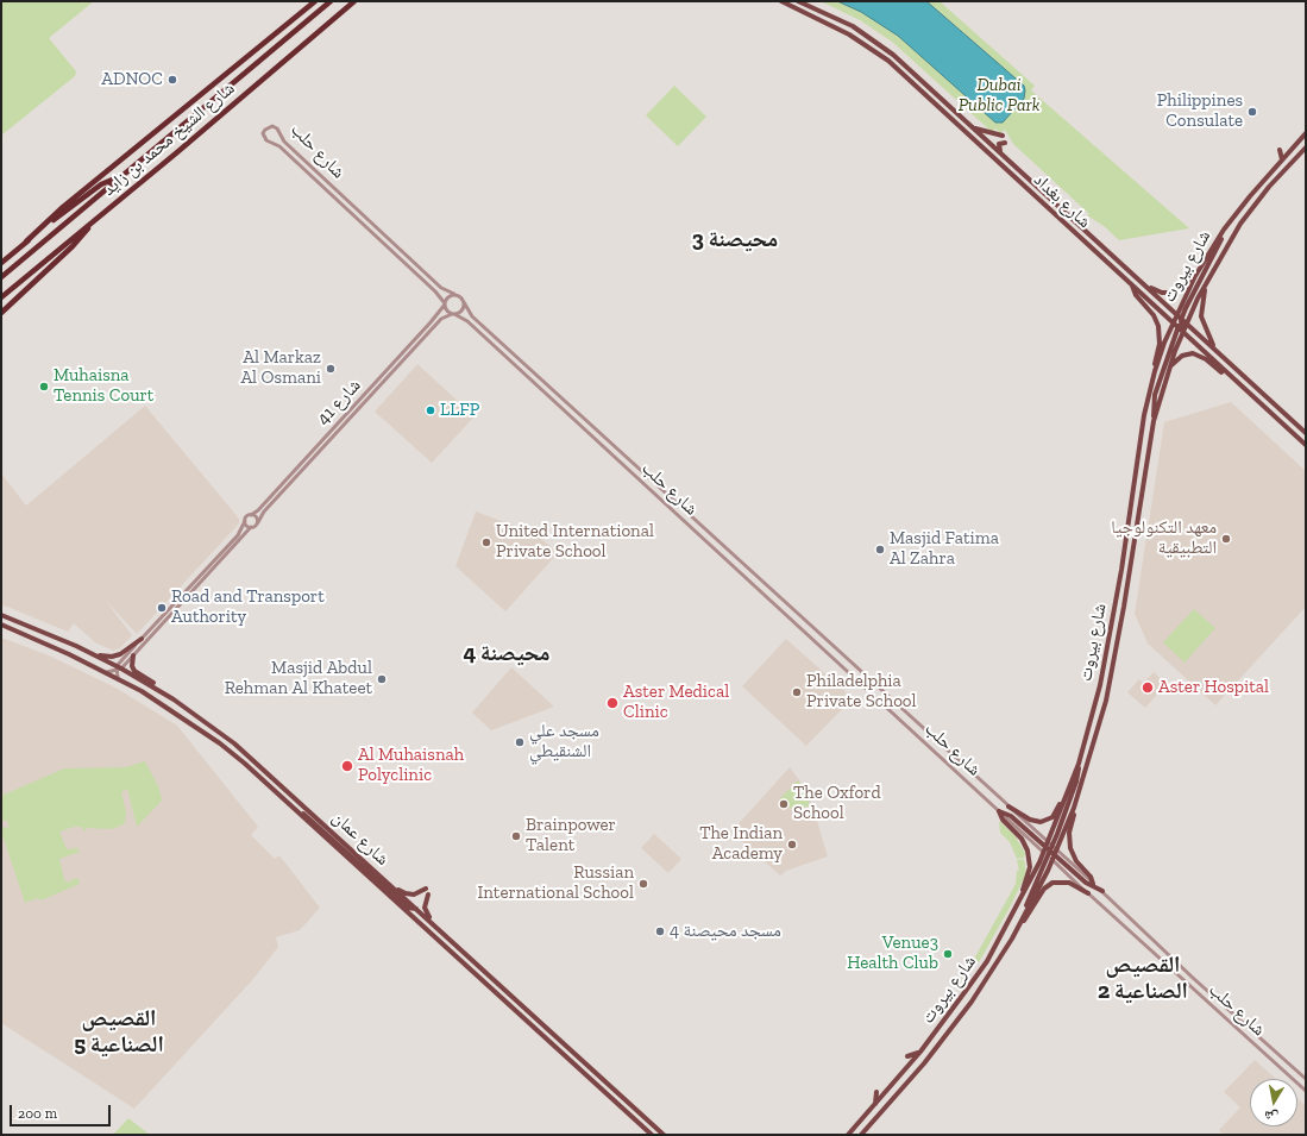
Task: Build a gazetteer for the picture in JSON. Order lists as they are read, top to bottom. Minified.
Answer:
{"streets":{"highway":["شارع الشيخ محمد بن زايد"],"main road":["شارع بغداد","شارع بيروت","شارع عمان"],"street":["شارع حلب","شارع 41"]},"crossings":[["شارع حلب","شارع بيروت"],["شارع حلب","شارع 41"],["شارع بغداد","شارع بيروت"]],"districts":["محيصنة 3","محيصنة 4","القصيص الصناعية 2","القصيص الصناعية 5"],"parks":["Dubai Public Park"],"places":["ADNOC","Philippines Consulate","Al Markaz Al Osmani","Muhaisna Tennis Court","LLFP","معهد التكنولوجيا التطبيقية","United International Private School","Masjid Fatima Al Zahra","Road and Transport Authority","Masjid Abdul Rehman Al Khateet","Aster Hospital","Philadelphia Private School","Aster Medical Clinic","مسجد علي الشنقيطي","Al Muhaisnah Polyclinic","The Oxford School","Brainpower Talent","The Indian Academy","Russian International School","مسجد محيصنة 4","Venue3 Health Club"],"scale_bar":"200 m","north":"bottom"}
